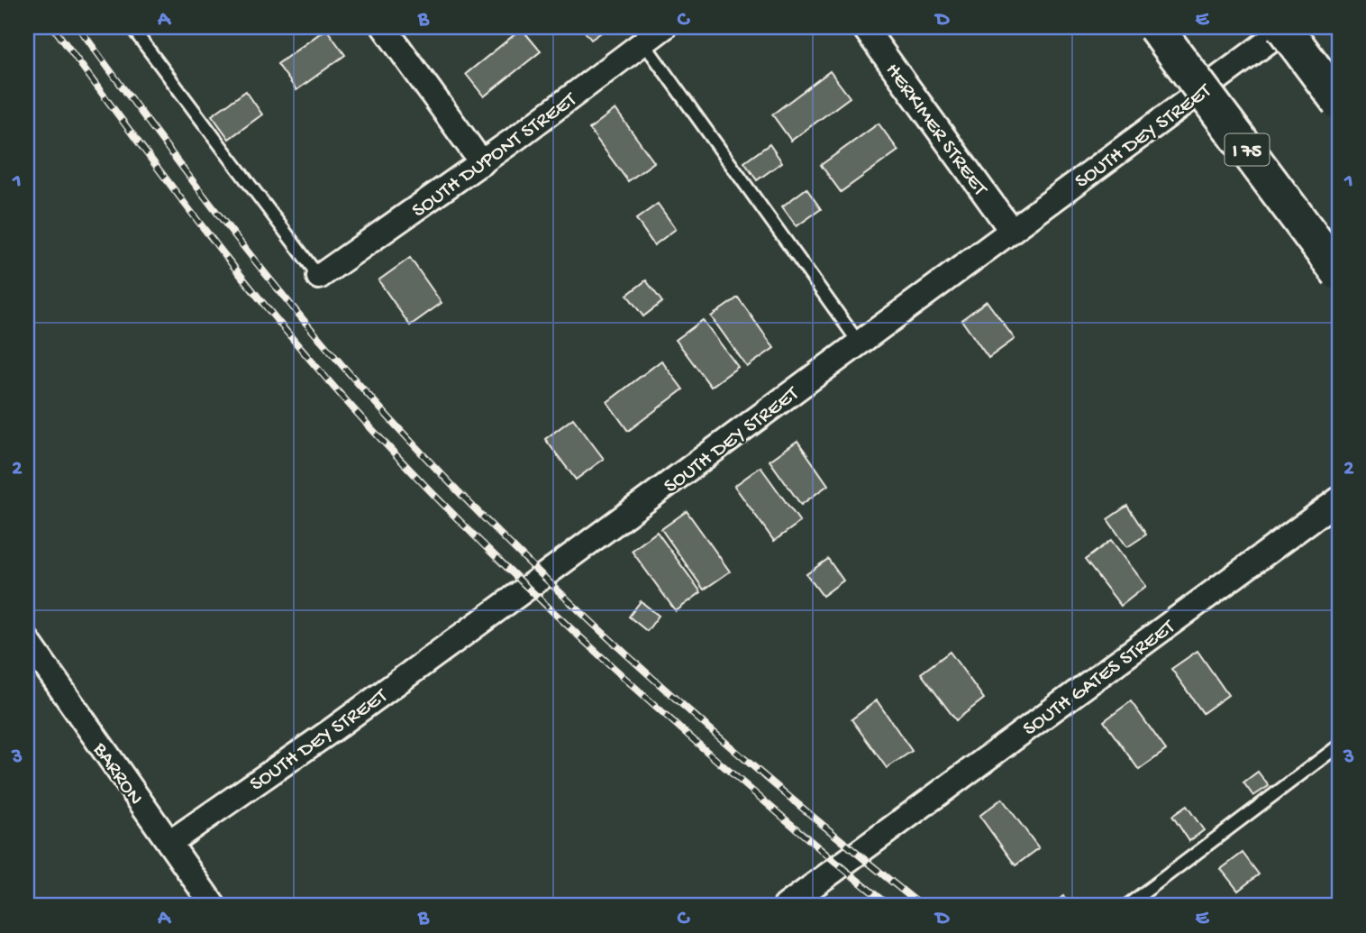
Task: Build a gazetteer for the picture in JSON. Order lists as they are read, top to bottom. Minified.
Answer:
{"streets":{"highway":["I 75"],"street":["HERKIMER STREET","SOUTH DEY STREET","SOUTH DUPONT STREET","SOUTH GATES STREET","BARRON"]},"crossings":[["HERKIMER STREET","SOUTH DEY STREET"],["SOUTH DEY STREET","BARRON"]],"grid":{"columns":["A","B","C","D","E"],"rows":["1","2","3"]}}
